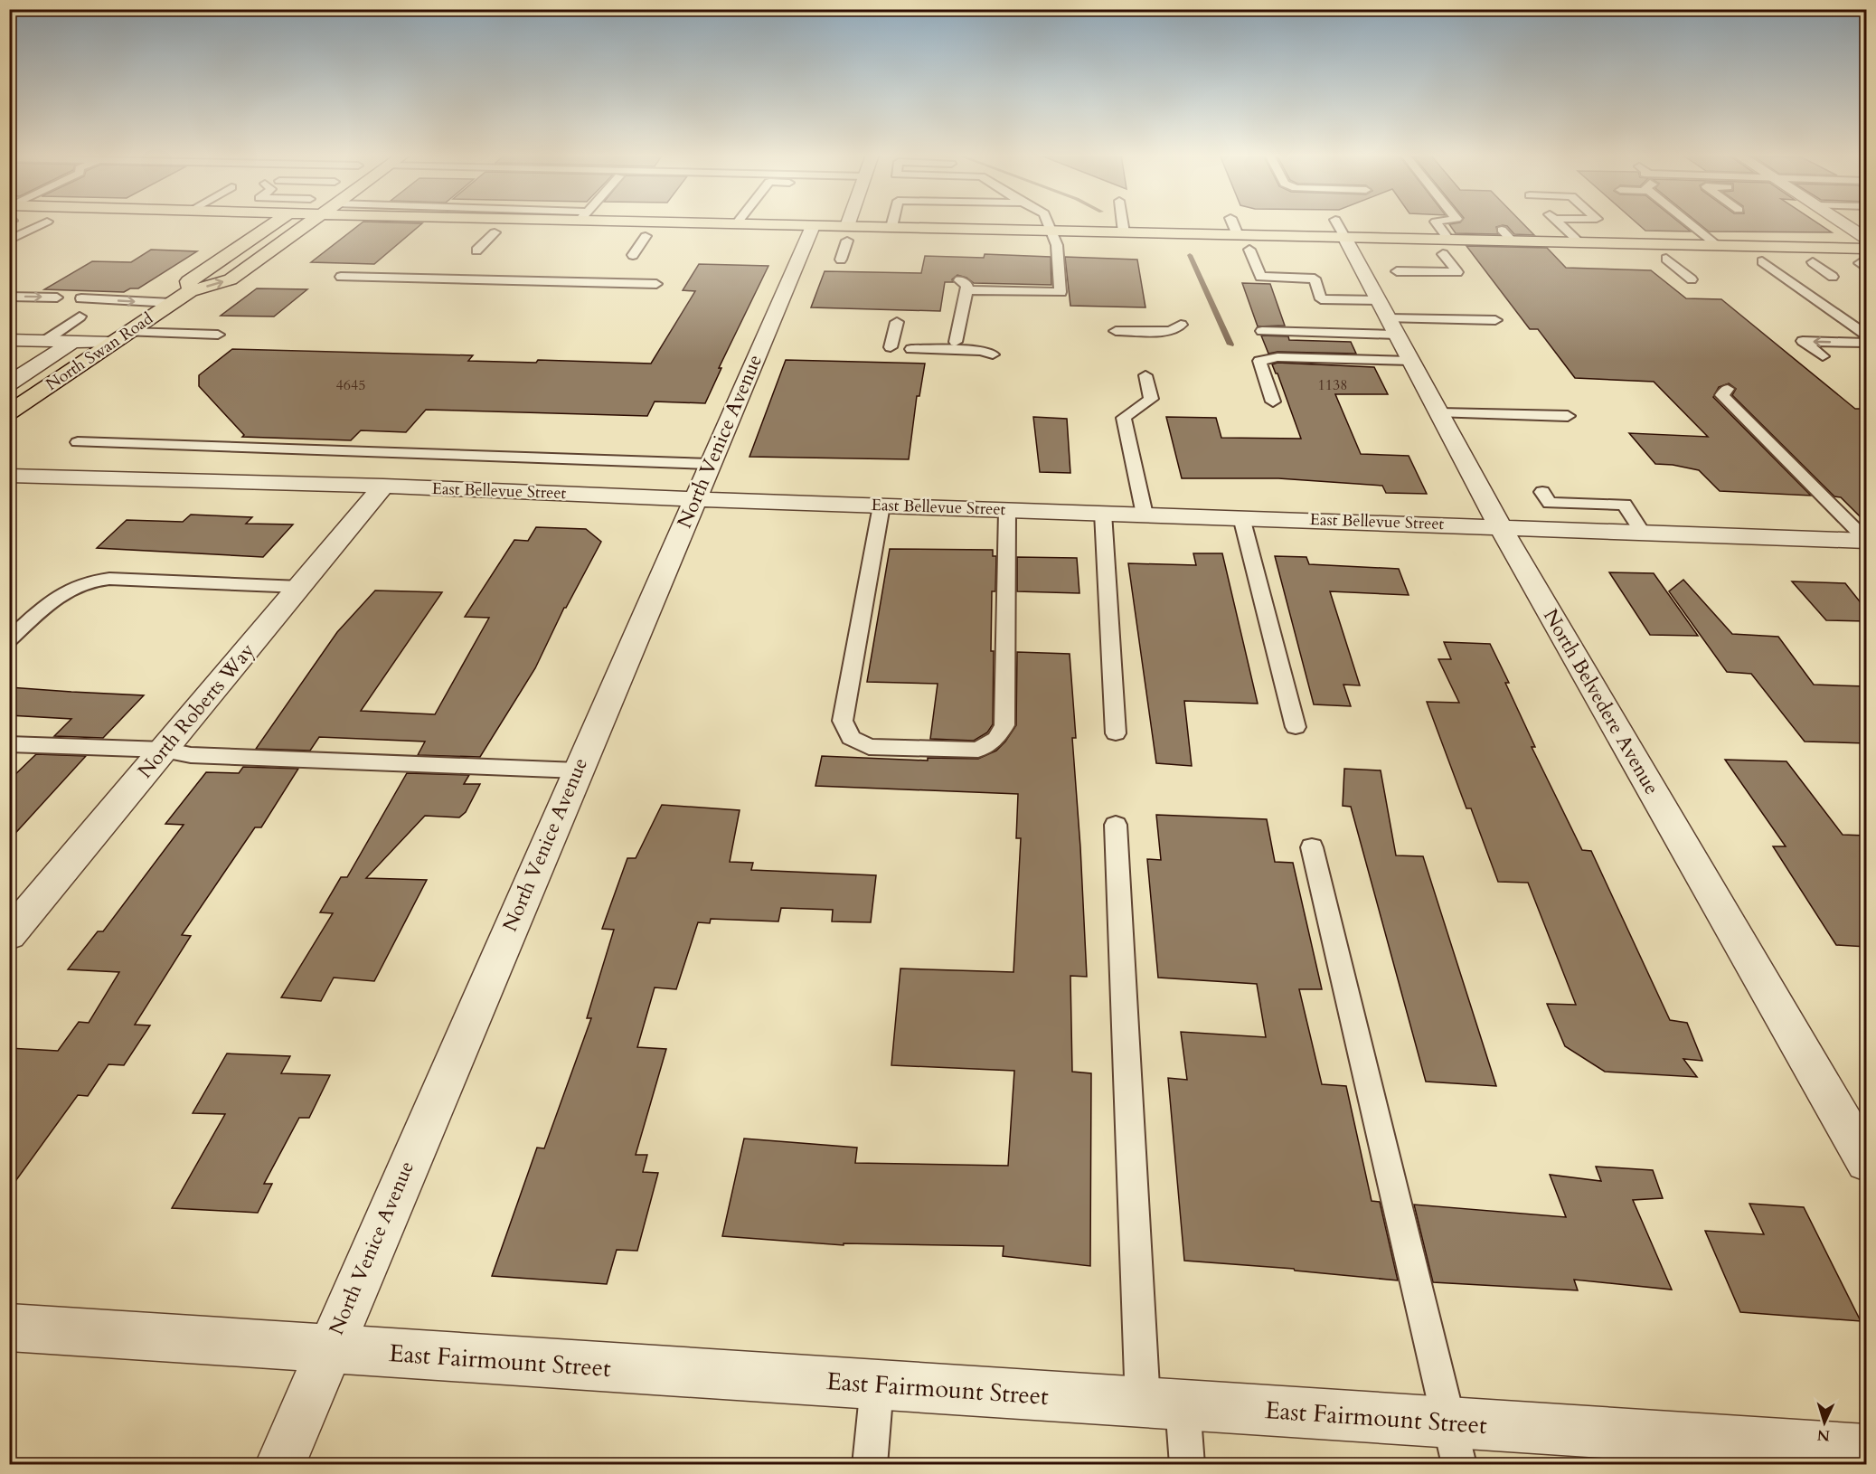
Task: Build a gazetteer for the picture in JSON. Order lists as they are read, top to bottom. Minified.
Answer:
{"streets":{"main road":["North Swan Road"],"street":["North Venice Avenue","East Bellevue Street","North Belvedere Avenue","North Roberts Way","East Fairmount Street"]},"crossings":[["North Venice Avenue","East Bellevue Street"],["North Venice Avenue","East Fairmount Street"],["East Bellevue Street","North Belvedere Avenue"],["East Bellevue Street","North Roberts Way"]],"house_numbers":["4645","1138"],"north":"bottom"}
